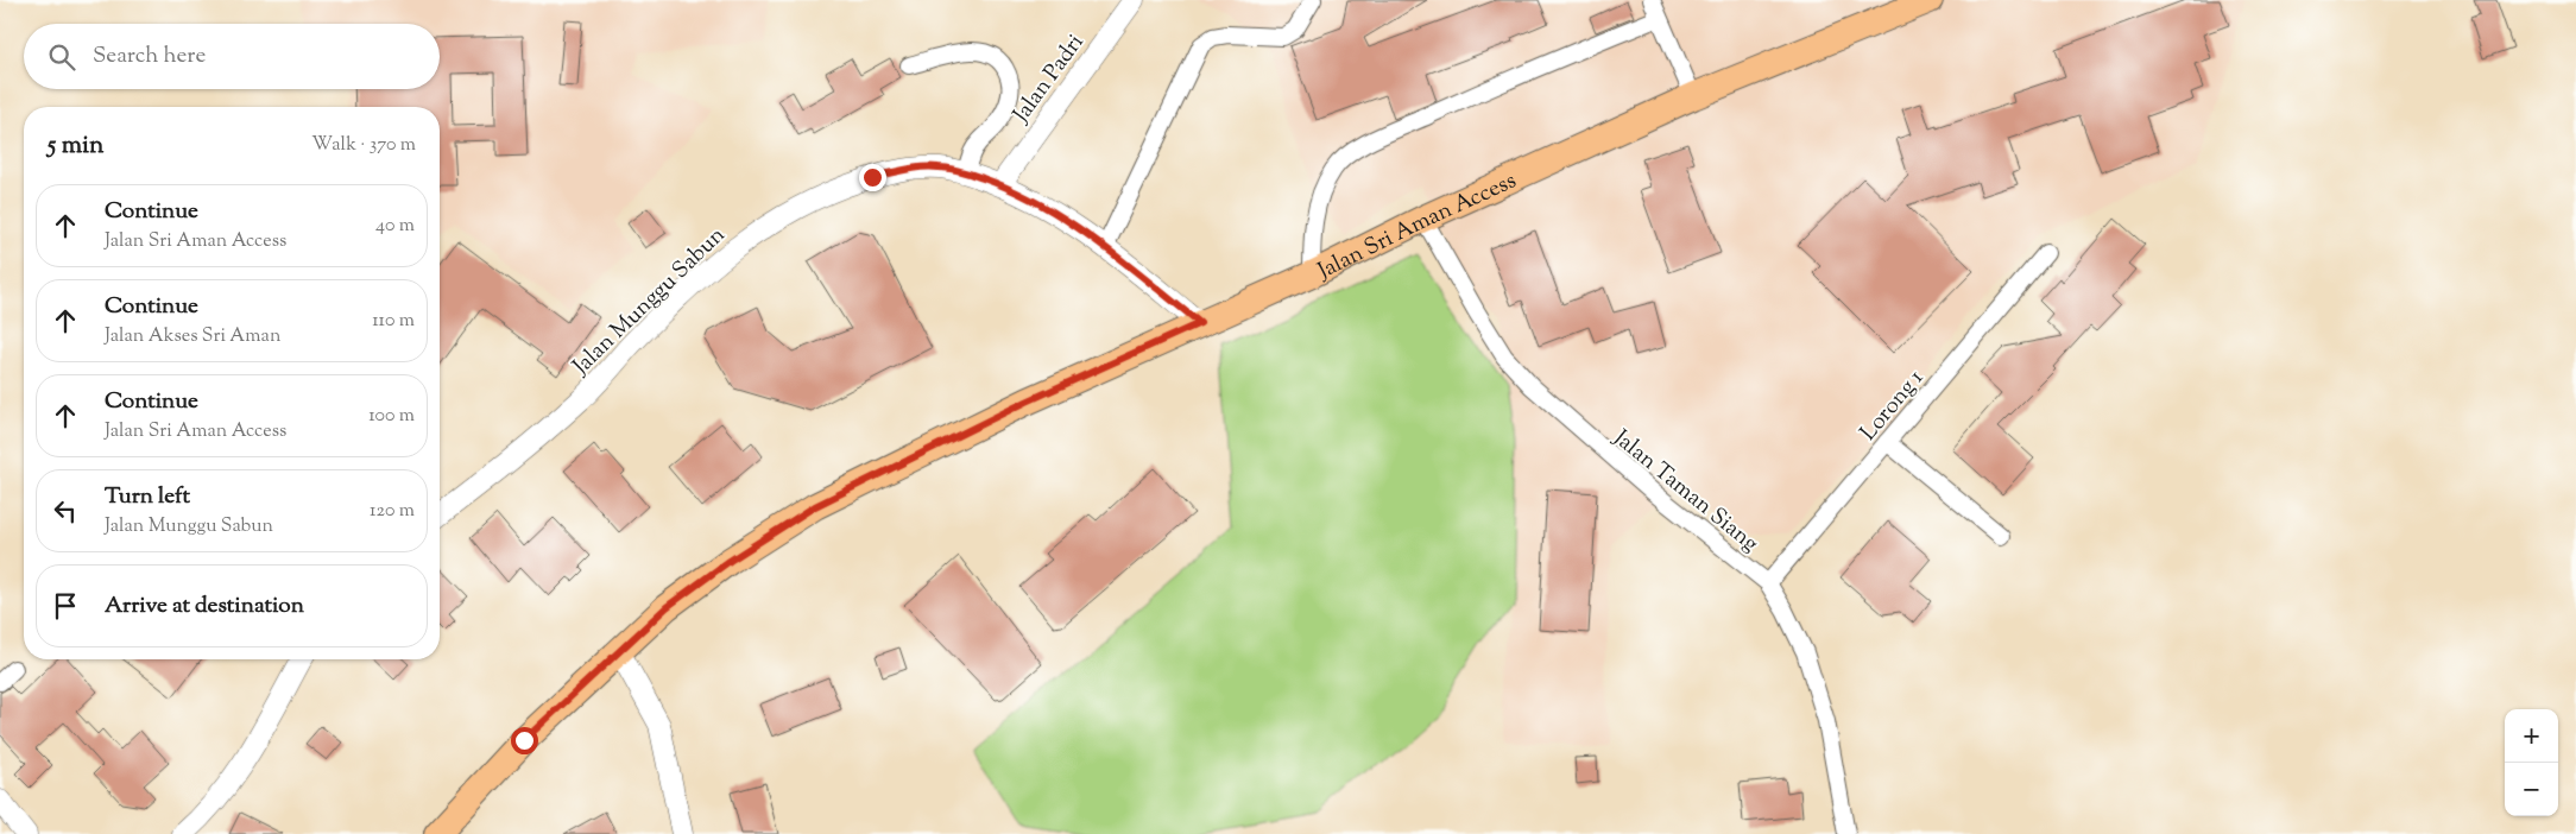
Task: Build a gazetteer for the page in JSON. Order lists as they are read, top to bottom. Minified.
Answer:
{"streets":{"main road":["Jalan Sri Aman Access"],"street":["Jalan Padri","Jalan Munggu Sabun","Lorong 1","Jalan Taman Siang"]},"crossings":[["Jalan Padri","Jalan Munggu Sabun"],["Jalan Sri Aman Access","Jalan Munggu Sabun"],["Jalan Sri Aman Access","Jalan Taman Siang"],["Lorong 1","Jalan Taman Siang"]],"page":{"search":"Search here","heading":["5 min","Walk · 370 m"],"list":[["Continue","Jalan Sri Aman Access","40 m"],["Continue","Jalan Akses Sri Aman","110 m"],["Continue","Jalan Sri Aman Access","100 m"],["Turn left","Jalan Munggu Sabun","120 m"],"Arrive at destination"],"map_buttons":["+","−"]}}
